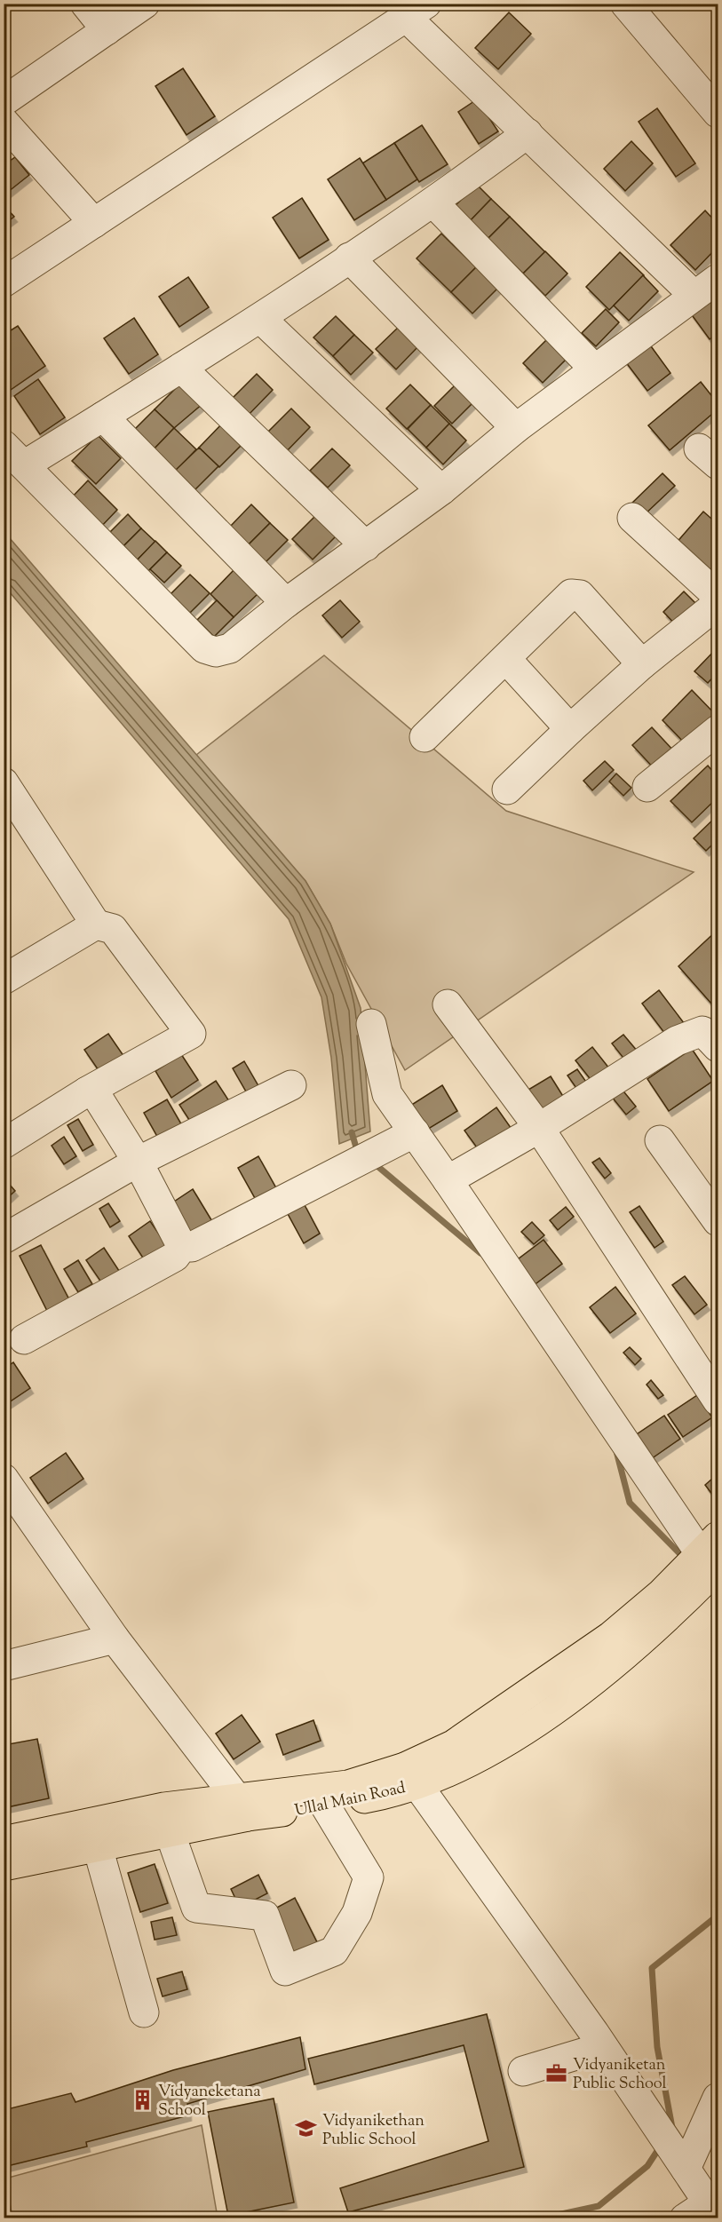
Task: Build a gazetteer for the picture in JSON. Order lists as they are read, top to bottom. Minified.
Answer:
{"streets":{"main road":["Ullal Main Road"]},"places":{"office":["Vidyaniketan Public School"],"building":["Vidyaneketana School"],"school or university":["Vidyanikethan Public School"]}}
